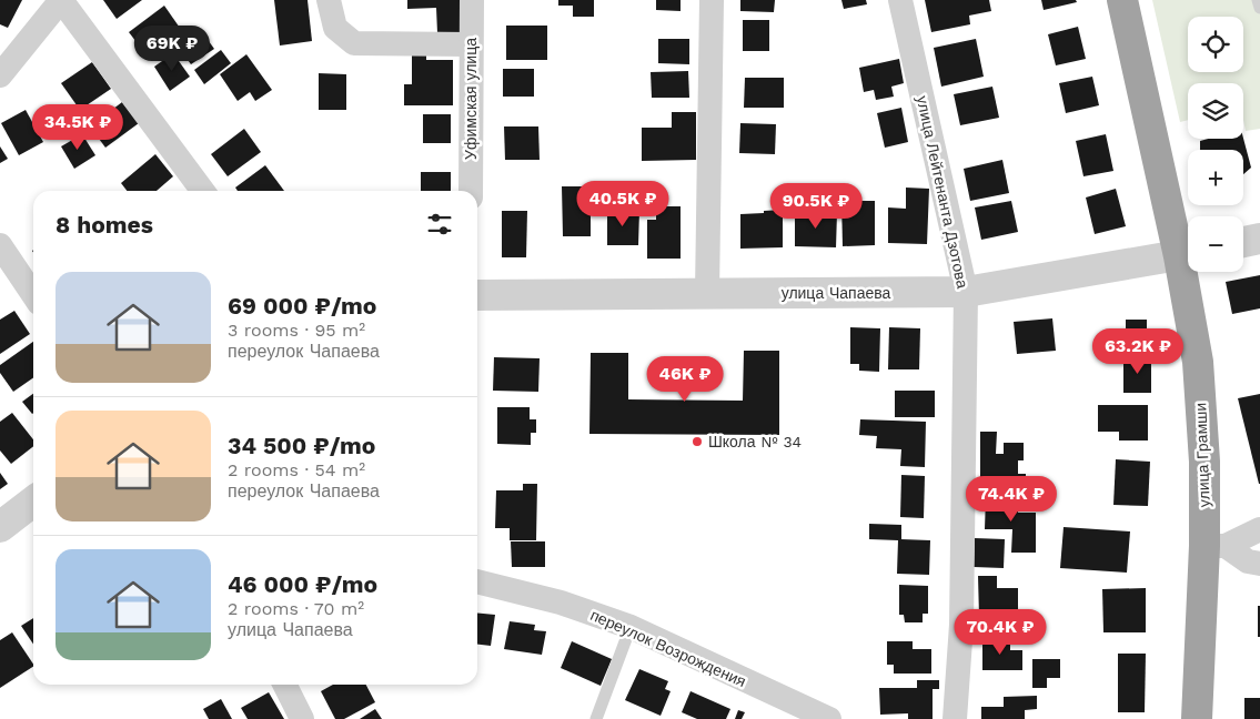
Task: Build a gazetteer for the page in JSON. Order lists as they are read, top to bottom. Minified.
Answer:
{"streets":{"highway":["улица Грамши"],"street":["Уфимская улица","улица Лейтенанта Дзотова","улица Чапаева","переулок Возрождения"]},"crossings":[["улица Лейтенанта Дзотова","улица Чапаева"],["улица Чапаева","улица Грамши"]],"places":["Школа № 34"],"page":{"map_buttons":["+","−"],"price":["69K ₽","34.5K ₽","40.5K ₽","90.5K ₽","63.2K ₽","46K ₽","74.4K ₽","70.4K ₽"],"heading":"8 homes","list":[{"name":"69 000 ₽/mo","note":"3 rooms · 95 m² · переулок Чапаева"},{"name":"34 500 ₽/mo","note":"2 rooms · 54 m² · переулок Чапаева"},{"name":"46 000 ₽/mo","note":"2 rooms · 70 m² · улица Чапаева"}]}}
